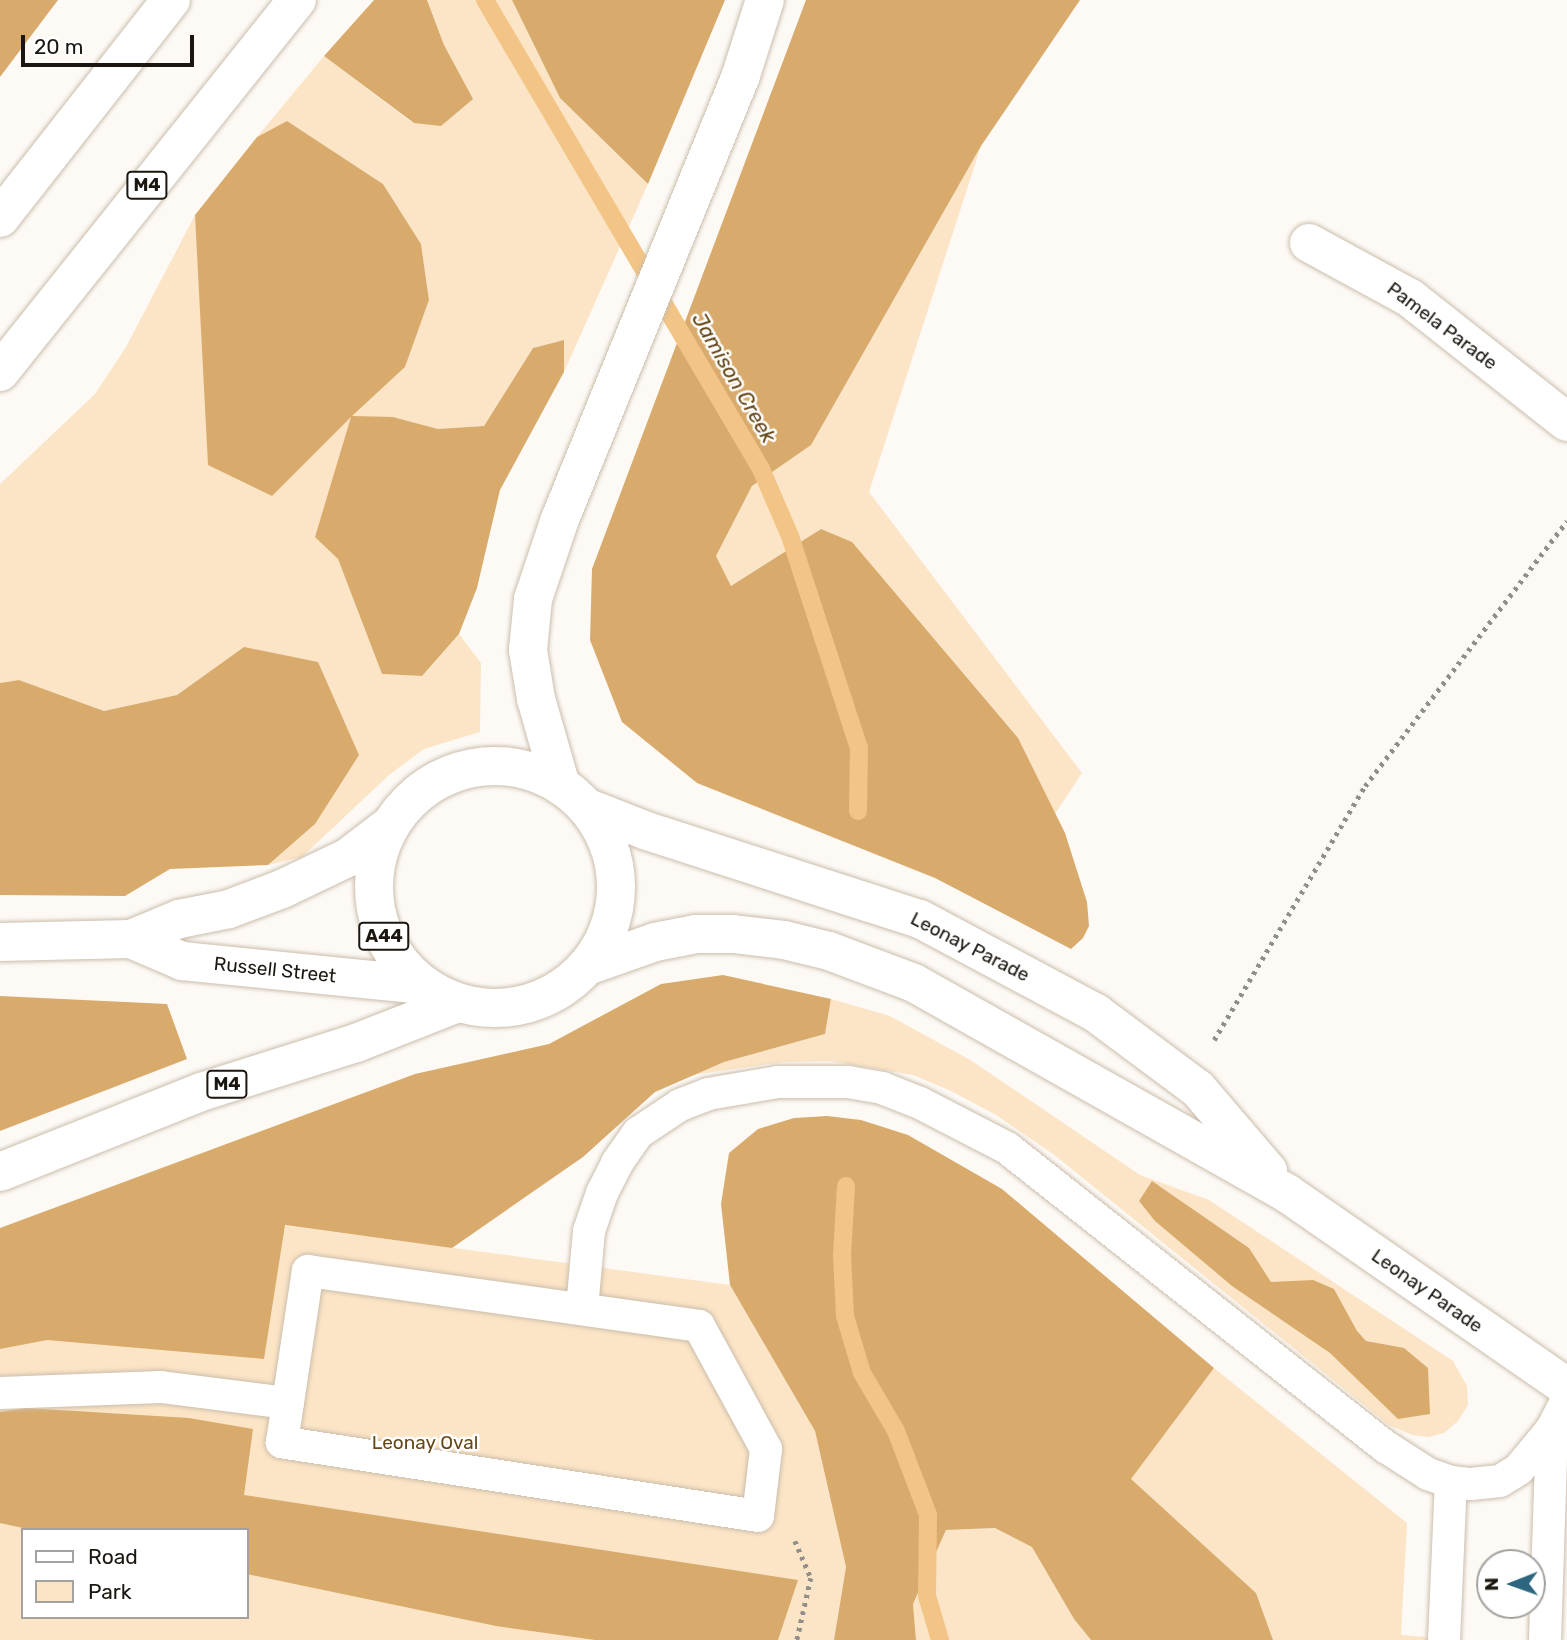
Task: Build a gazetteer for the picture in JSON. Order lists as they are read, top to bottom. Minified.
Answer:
{"streets":{"main road":["M4","Pamela Parade","A44","Leonay Parade","Russell Street"]},"crossings":[["M4","A44"],["M4","Leonay Parade"],["M4","Russell Street"],["A44","Leonay Parade"],["A44","Russell Street"],["Leonay Parade","Russell Street"]],"water":["Jamison Creek"],"parks":["Leonay Oval"],"legend":["Road","Park"],"scale_bar":"20 m","north":"left"}
